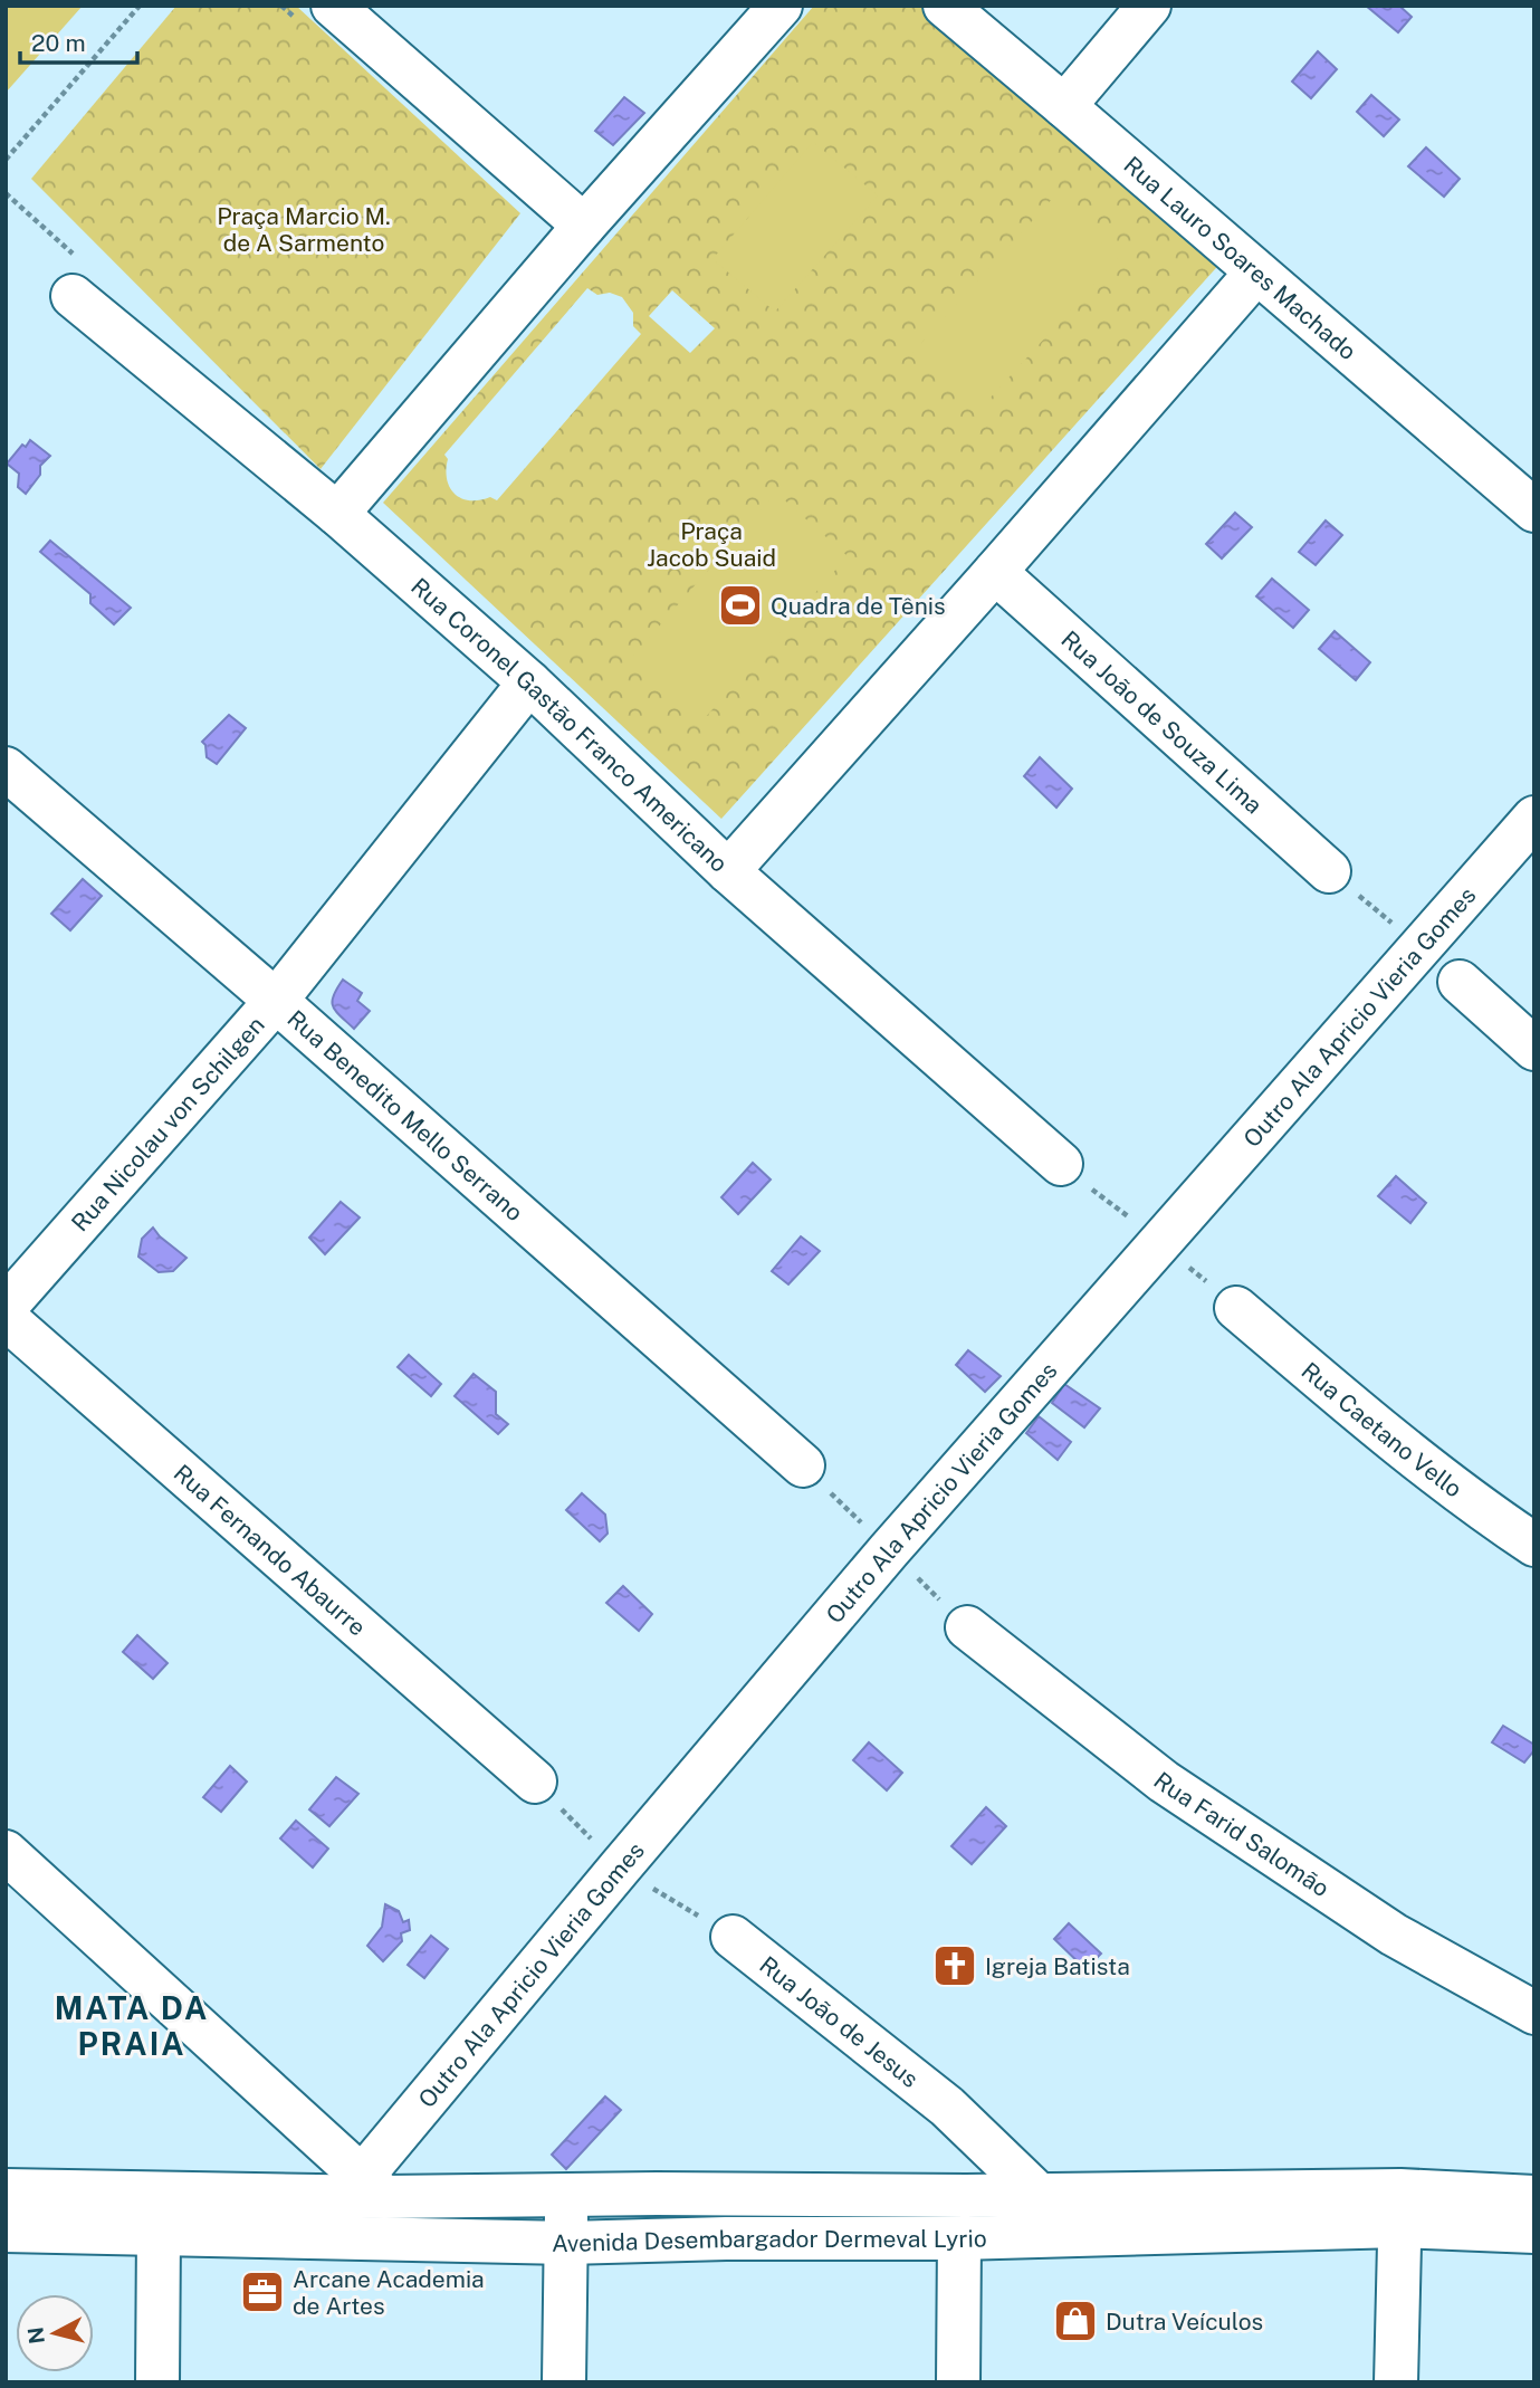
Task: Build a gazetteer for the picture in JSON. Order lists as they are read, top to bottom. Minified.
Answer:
{"streets":{"street":["Rua Lauro Soares Machado","Rua João de Souza Lima","Rua Coronel Gastão Franco Americano","Outro Ala Apricio Vieria Gomes","Rua Benedito Mello Serrano","Rua Nicolau von Schilgen","Rua Caetano Vello","Rua Fernando Abaurre","Rua Farid Salomão","Rua João de Jesus","Avenida Desembargador Dermeval Lyrio"]},"crossings":[["Rua Coronel Gastão Franco Americano","Rua Nicolau von Schilgen"],["Outro Ala Apricio Vieria Gomes","Avenida Desembargador Dermeval Lyrio"],["Rua Benedito Mello Serrano","Rua Nicolau von Schilgen"],["Rua João de Jesus","Avenida Desembargador Dermeval Lyrio"]],"districts":["MATA DA PRAIA"],"parks":["Praça Marcio M. de A Sarmento","Praça Jacob Suaid"],"places":{"sports":["Quadra de Tênis"],"church":["Igreja Batista"],"office":["Arcane Academia de Artes"],"shop":["Dutra Veículos"]},"scale_bar":"20 m","north":"left"}
